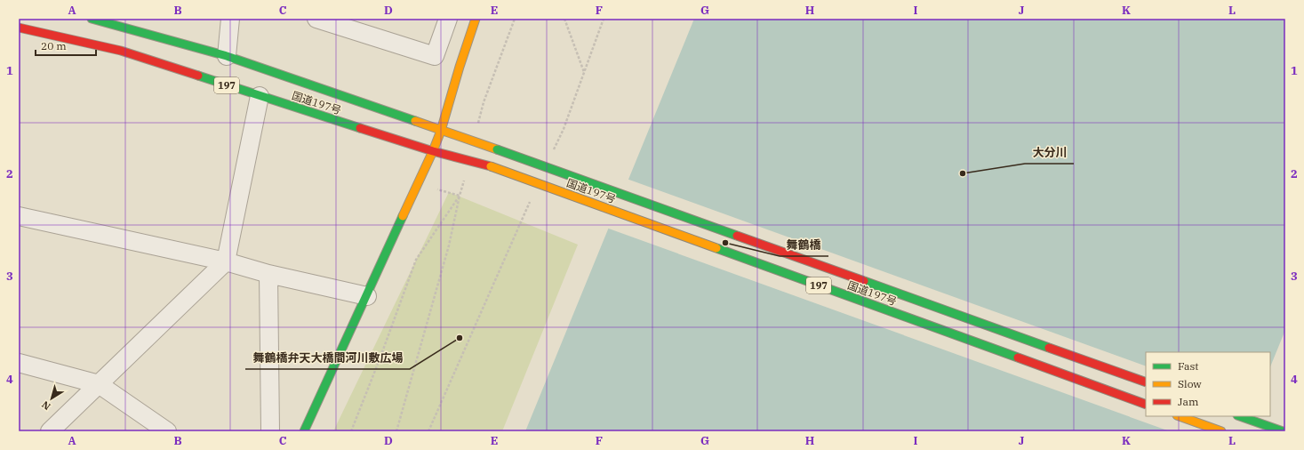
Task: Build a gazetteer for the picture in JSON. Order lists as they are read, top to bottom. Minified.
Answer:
{"streets":{"main road":["197","国道197号"]},"places":["大分川","舞鶴橋","舞鶴橋弁天大橋間河川敷広場"],"legend":["Fast","Slow","Jam"],"scale_bar":"20 m","north":"bottom left","grid":{"columns":["A","B","C","D","E","F","G","H","I","J","K","L"],"rows":["1","2","3","4"]}}
